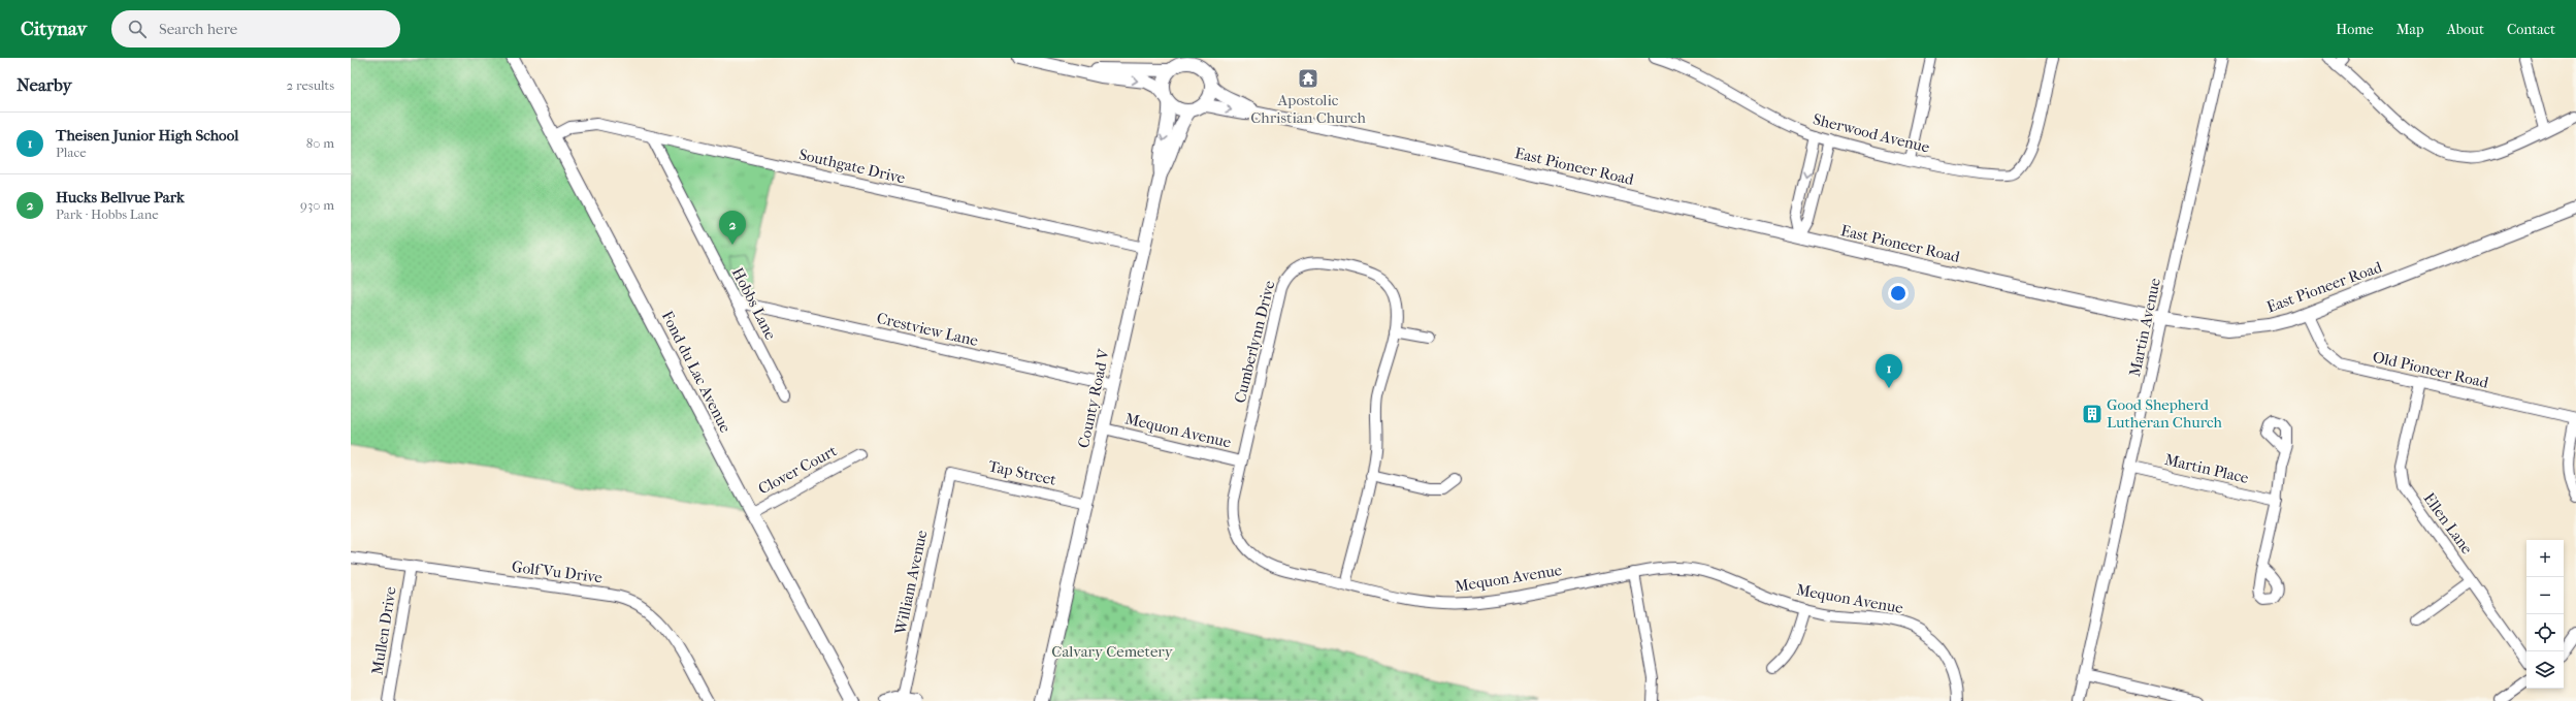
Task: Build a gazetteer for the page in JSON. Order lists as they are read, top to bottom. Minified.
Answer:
{"streets":{"main road":["East Pioneer Road","Fond du Lac Avenue","County Road V"],"street":["Sherwood Avenue","Southgate Drive","Hobbs Lane","Martin Avenue","Crestview Lane","Cumberlynn Drive","Old Pioneer Road","Mequon Avenue","Martin Place","Clover Court","Tap Street","Ellen Lane","Golf Vu Drive","William Avenue","Mullen Drive"]},"crossings":[["Southgate Drive","Hobbs Lane"],["Southgate Drive","Fond du Lac Avenue"],["Southgate Drive","County Road V"],["East Pioneer Road","Martin Avenue"],["East Pioneer Road","Old Pioneer Road"],["East Pioneer Road","County Road V"],["Hobbs Lane","Crestview Lane"],["Martin Avenue","Martin Place"],["Crestview Lane","County Road V"],["Cumberlynn Drive","Mequon Avenue"],["Old Pioneer Road","Ellen Lane"],["Fond du Lac Avenue","Clover Court"],["County Road V","Mequon Avenue"],["County Road V","Tap Street"],["Tap Street","William Avenue"],["Golf Vu Drive","Mullen Drive"]],"parks":["Calvary Cemetery"],"places":{"temple":["Apostolic Christian Church"],"building":["Good Shepherd Lutheran Church"]},"page":{"header":"Citynav","search":"Search here","nav":["Home","Map","About","Contact"],"heading":["Nearby","2 results"],"list":[{"mark":"1","name":"Theisen Junior High School","note":"Place","value":"80 m"},{"mark":"2","name":"Hucks Bellvue Park","note":"Park · Hobbs Lane","value":"930 m"}],"pins":["2","1"],"map_buttons":["+","−"]}}
